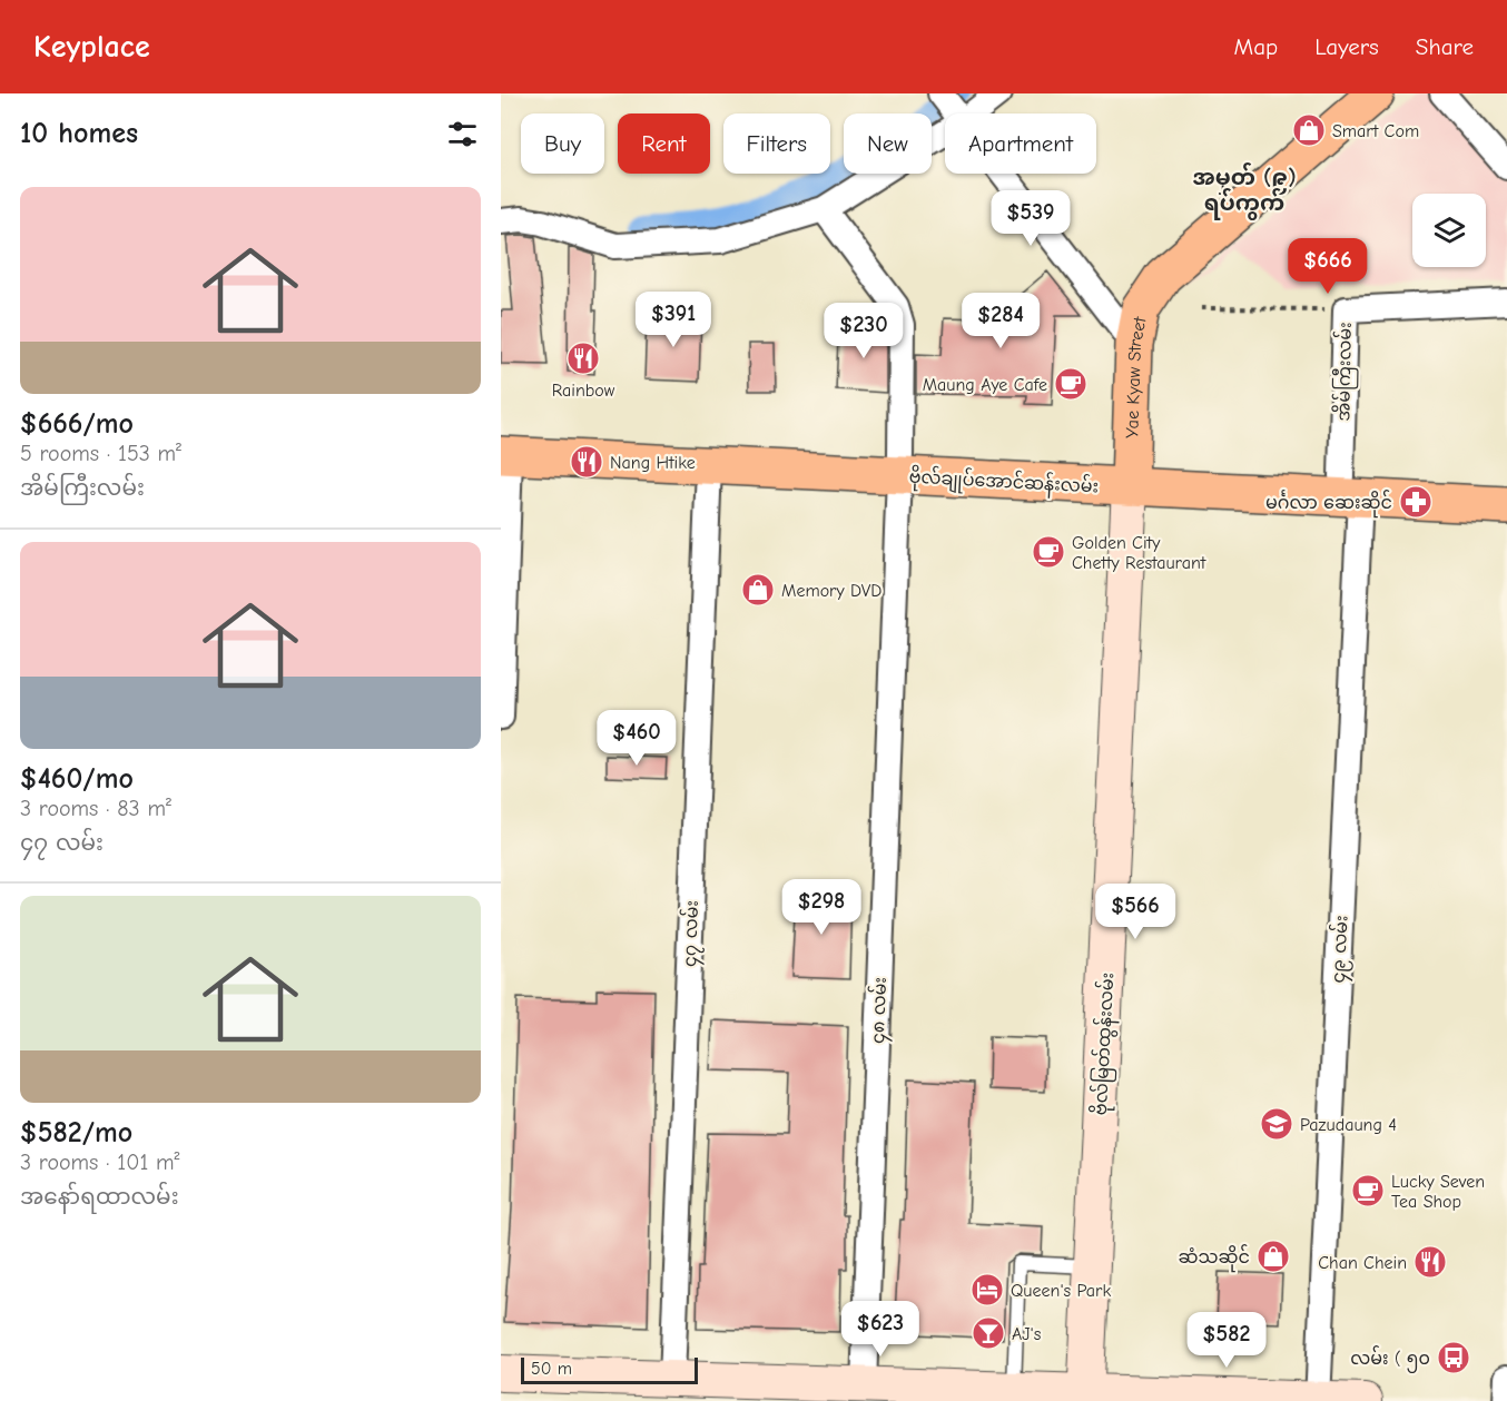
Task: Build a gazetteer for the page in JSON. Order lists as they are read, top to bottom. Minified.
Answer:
{"streets":{"main road":["Yae Kyaw Street","ဗိုလ်ချုပ်အောင်ဆန်းလမ်း","ဗိုလ်မြတ်ထွန်းလမ်း"],"street":["အိမ်ကြီးလမ်း","၄၇ လမ်း","၄၉ လမ်း","၄၈ လမ်း"]},"crossings":[["အိမ်ကြီးလမ်း","ဗိုလ်ချုပ်အောင်ဆန်းလမ်း"],["အိမ်ကြီးလမ်း","၄၉ လမ်း"],["Yae Kyaw Street","ဗိုလ်ချုပ်အောင်ဆန်းလမ်း"],["Yae Kyaw Street","ဗိုလ်မြတ်ထွန်းလမ်း"],["ဗိုလ်ချုပ်အောင်ဆန်းလမ်း","၄၇ လမ်း"],["ဗိုလ်ချုပ်အောင်ဆန်းလမ်း","၄၉ လမ်း"],["ဗိုလ်ချုပ်အောင်ဆန်းလမ်း","၄၈ လမ်း"],["ဗိုလ်ချုပ်အောင်ဆန်းလမ်း","ဗိုလ်မြတ်ထွန်းလမ်း"]],"districts":["အမှတ် (၉) ရပ်ကွက်"],"places":{"shop":["Smart Com","Memory DVD","ဆံသဆိုင်"],"restaurant":["Rainbow","Nang Htike","Chan Chein"],"cafe":["Maung Aye Cafe","Golden City Chetty Restaurant","Lucky Seven Tea Shop"],"pharmacy":["မင်္ဂလာ ဆေးဆိုင်"],"school or university":["Pazudaung 4"],"hotel":["Queen's Park"],"bar":["AJ's"],"bus stop":["လမ်း ( ၅၀"]},"scale_bar":"50 m","page":{"header":"Keyplace","nav":["Map","Layers","Share"],"heading":"10 homes","chip":["Buy","Rent","Filters","New","Apartment"],"list":[{"name":"$666/mo","note":"5 rooms · 153 m² · အိမ်ကြီးလမ်း"},{"name":"$460/mo","note":"3 rooms · 83 m² · ၄၇ လမ်း"},{"name":"$582/mo","note":"3 rooms · 101 m² · အနော်ရထာလမ်း"}],"price":["$539","$666","$391","$284","$230","$460","$298","$566","$623","$582"],"scale":"50 m"}}
